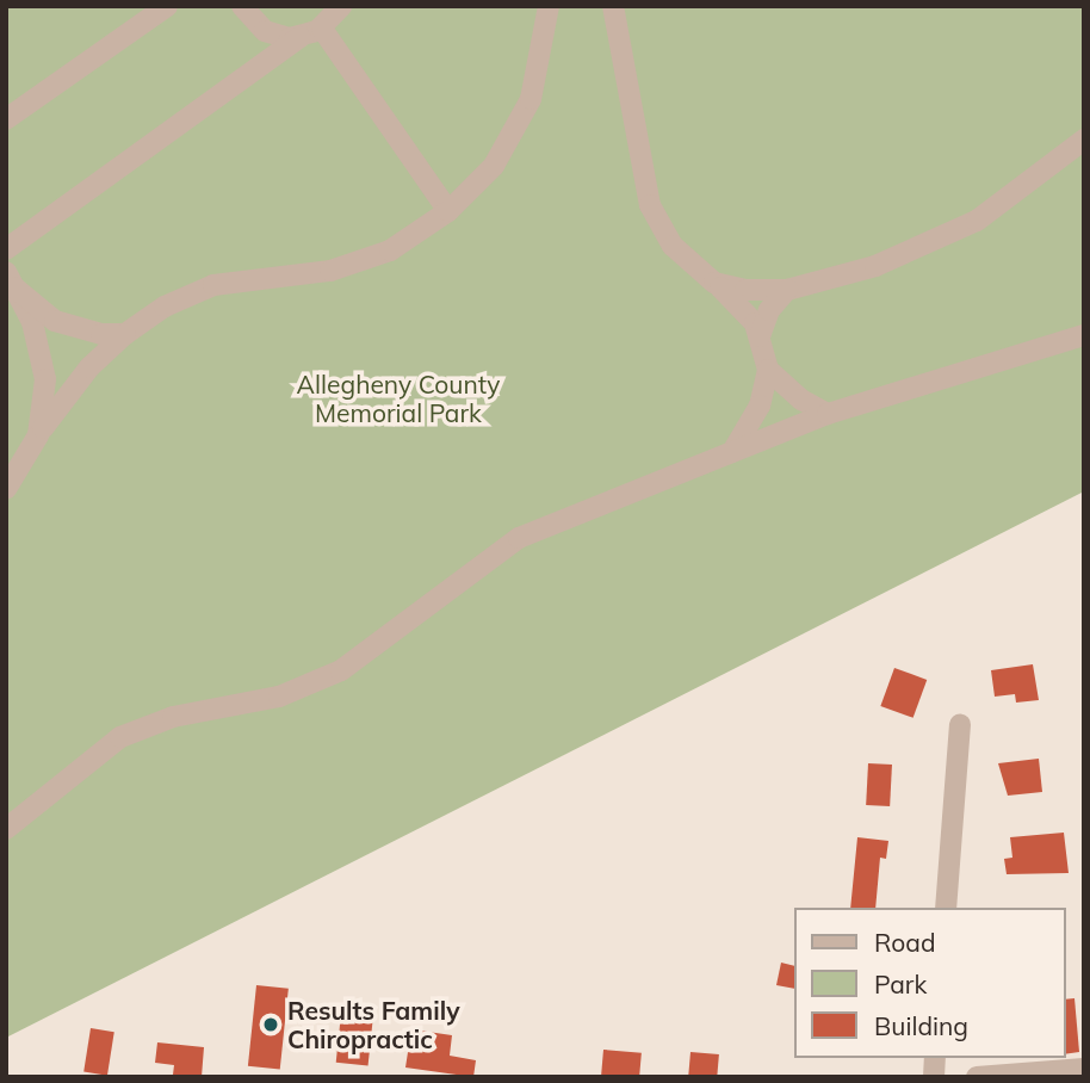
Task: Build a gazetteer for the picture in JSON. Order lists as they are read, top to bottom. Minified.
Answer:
{"parks":["Allegheny County Memorial Park"],"places":["Results Family Chiropractic"],"legend":["Road","Park","Building"]}
